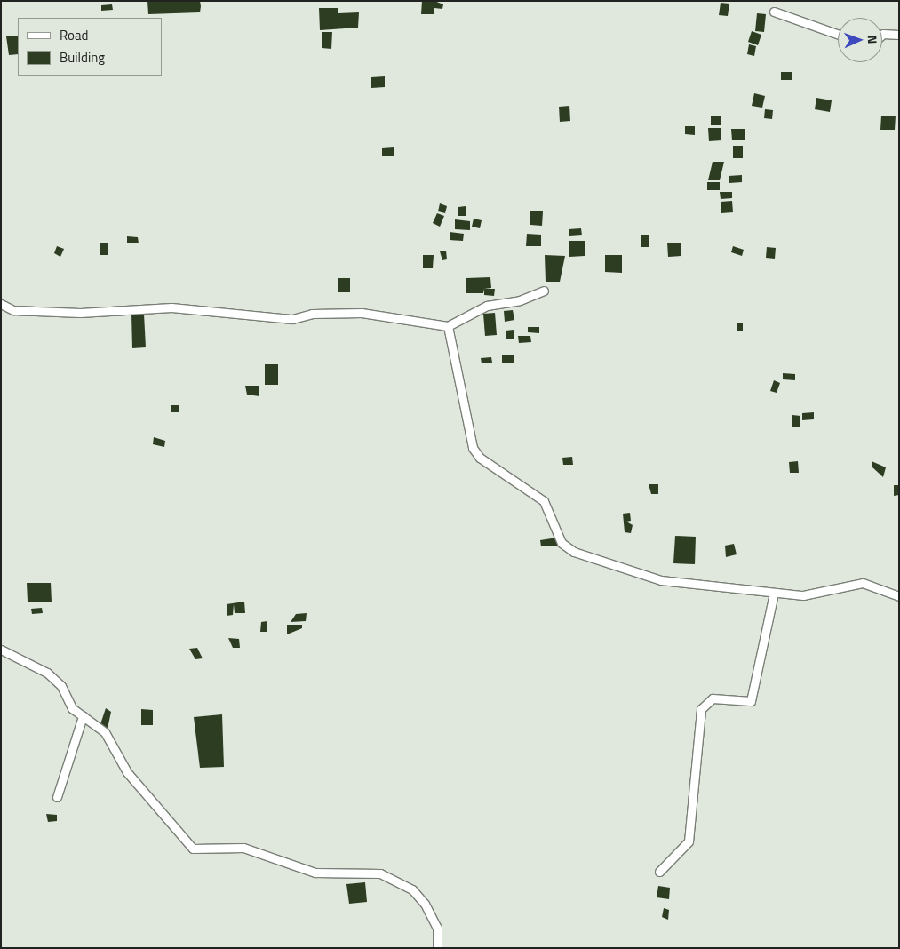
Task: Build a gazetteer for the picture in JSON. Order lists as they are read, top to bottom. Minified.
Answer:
{"legend":["Road","Building"],"north":"right"}
